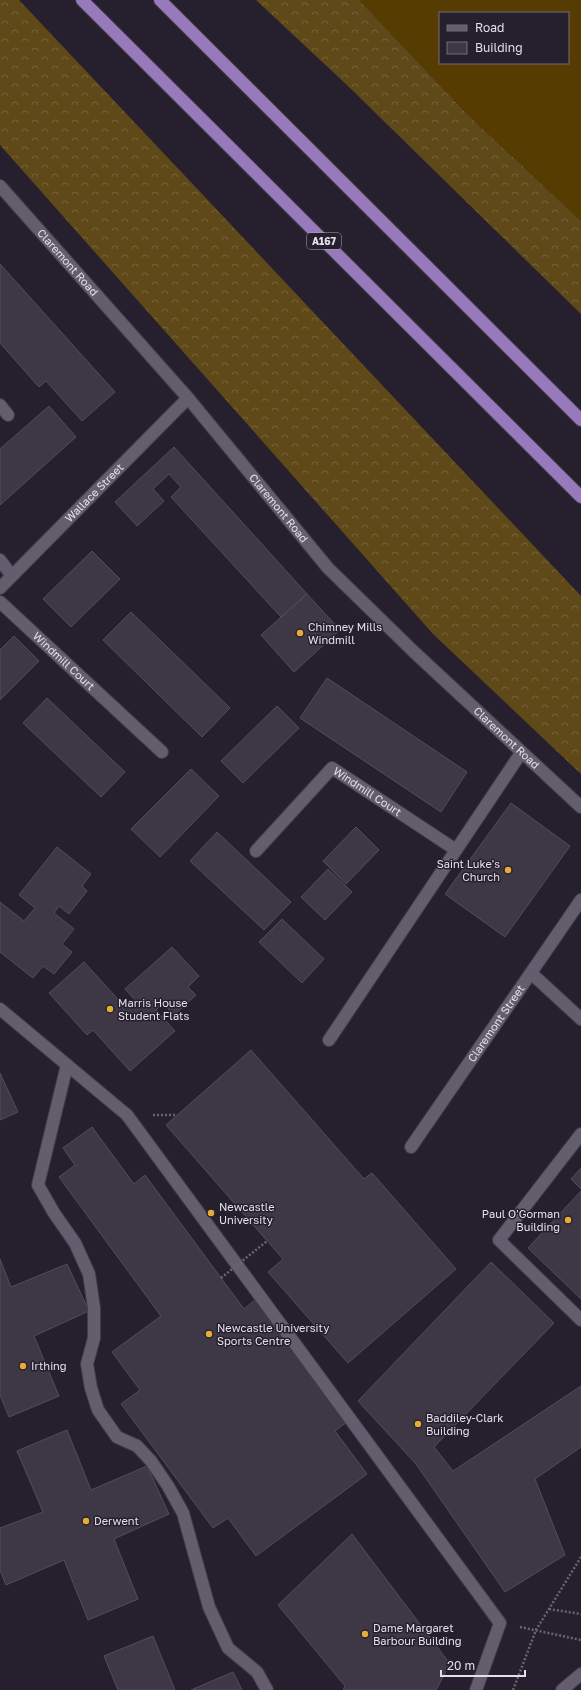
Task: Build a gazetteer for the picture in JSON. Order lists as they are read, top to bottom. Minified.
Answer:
{"streets":{"highway":["A167"],"street":["Claremont Road","Wallace Street","Windmill Court","Claremont Street"]},"crossings":[["Claremont Road","Wallace Street"]],"places":["Chimney Mills Windmill","Saint Luke's Church","Marris House Student Flats","Newcastle University","Paul O'Gorman Building","Newcastle University Sports Centre","Irthing","Baddiley-Clark Building","Derwent","Dame Margaret Barbour Building"],"legend":["Road","Building"],"scale_bar":"20 m"}
